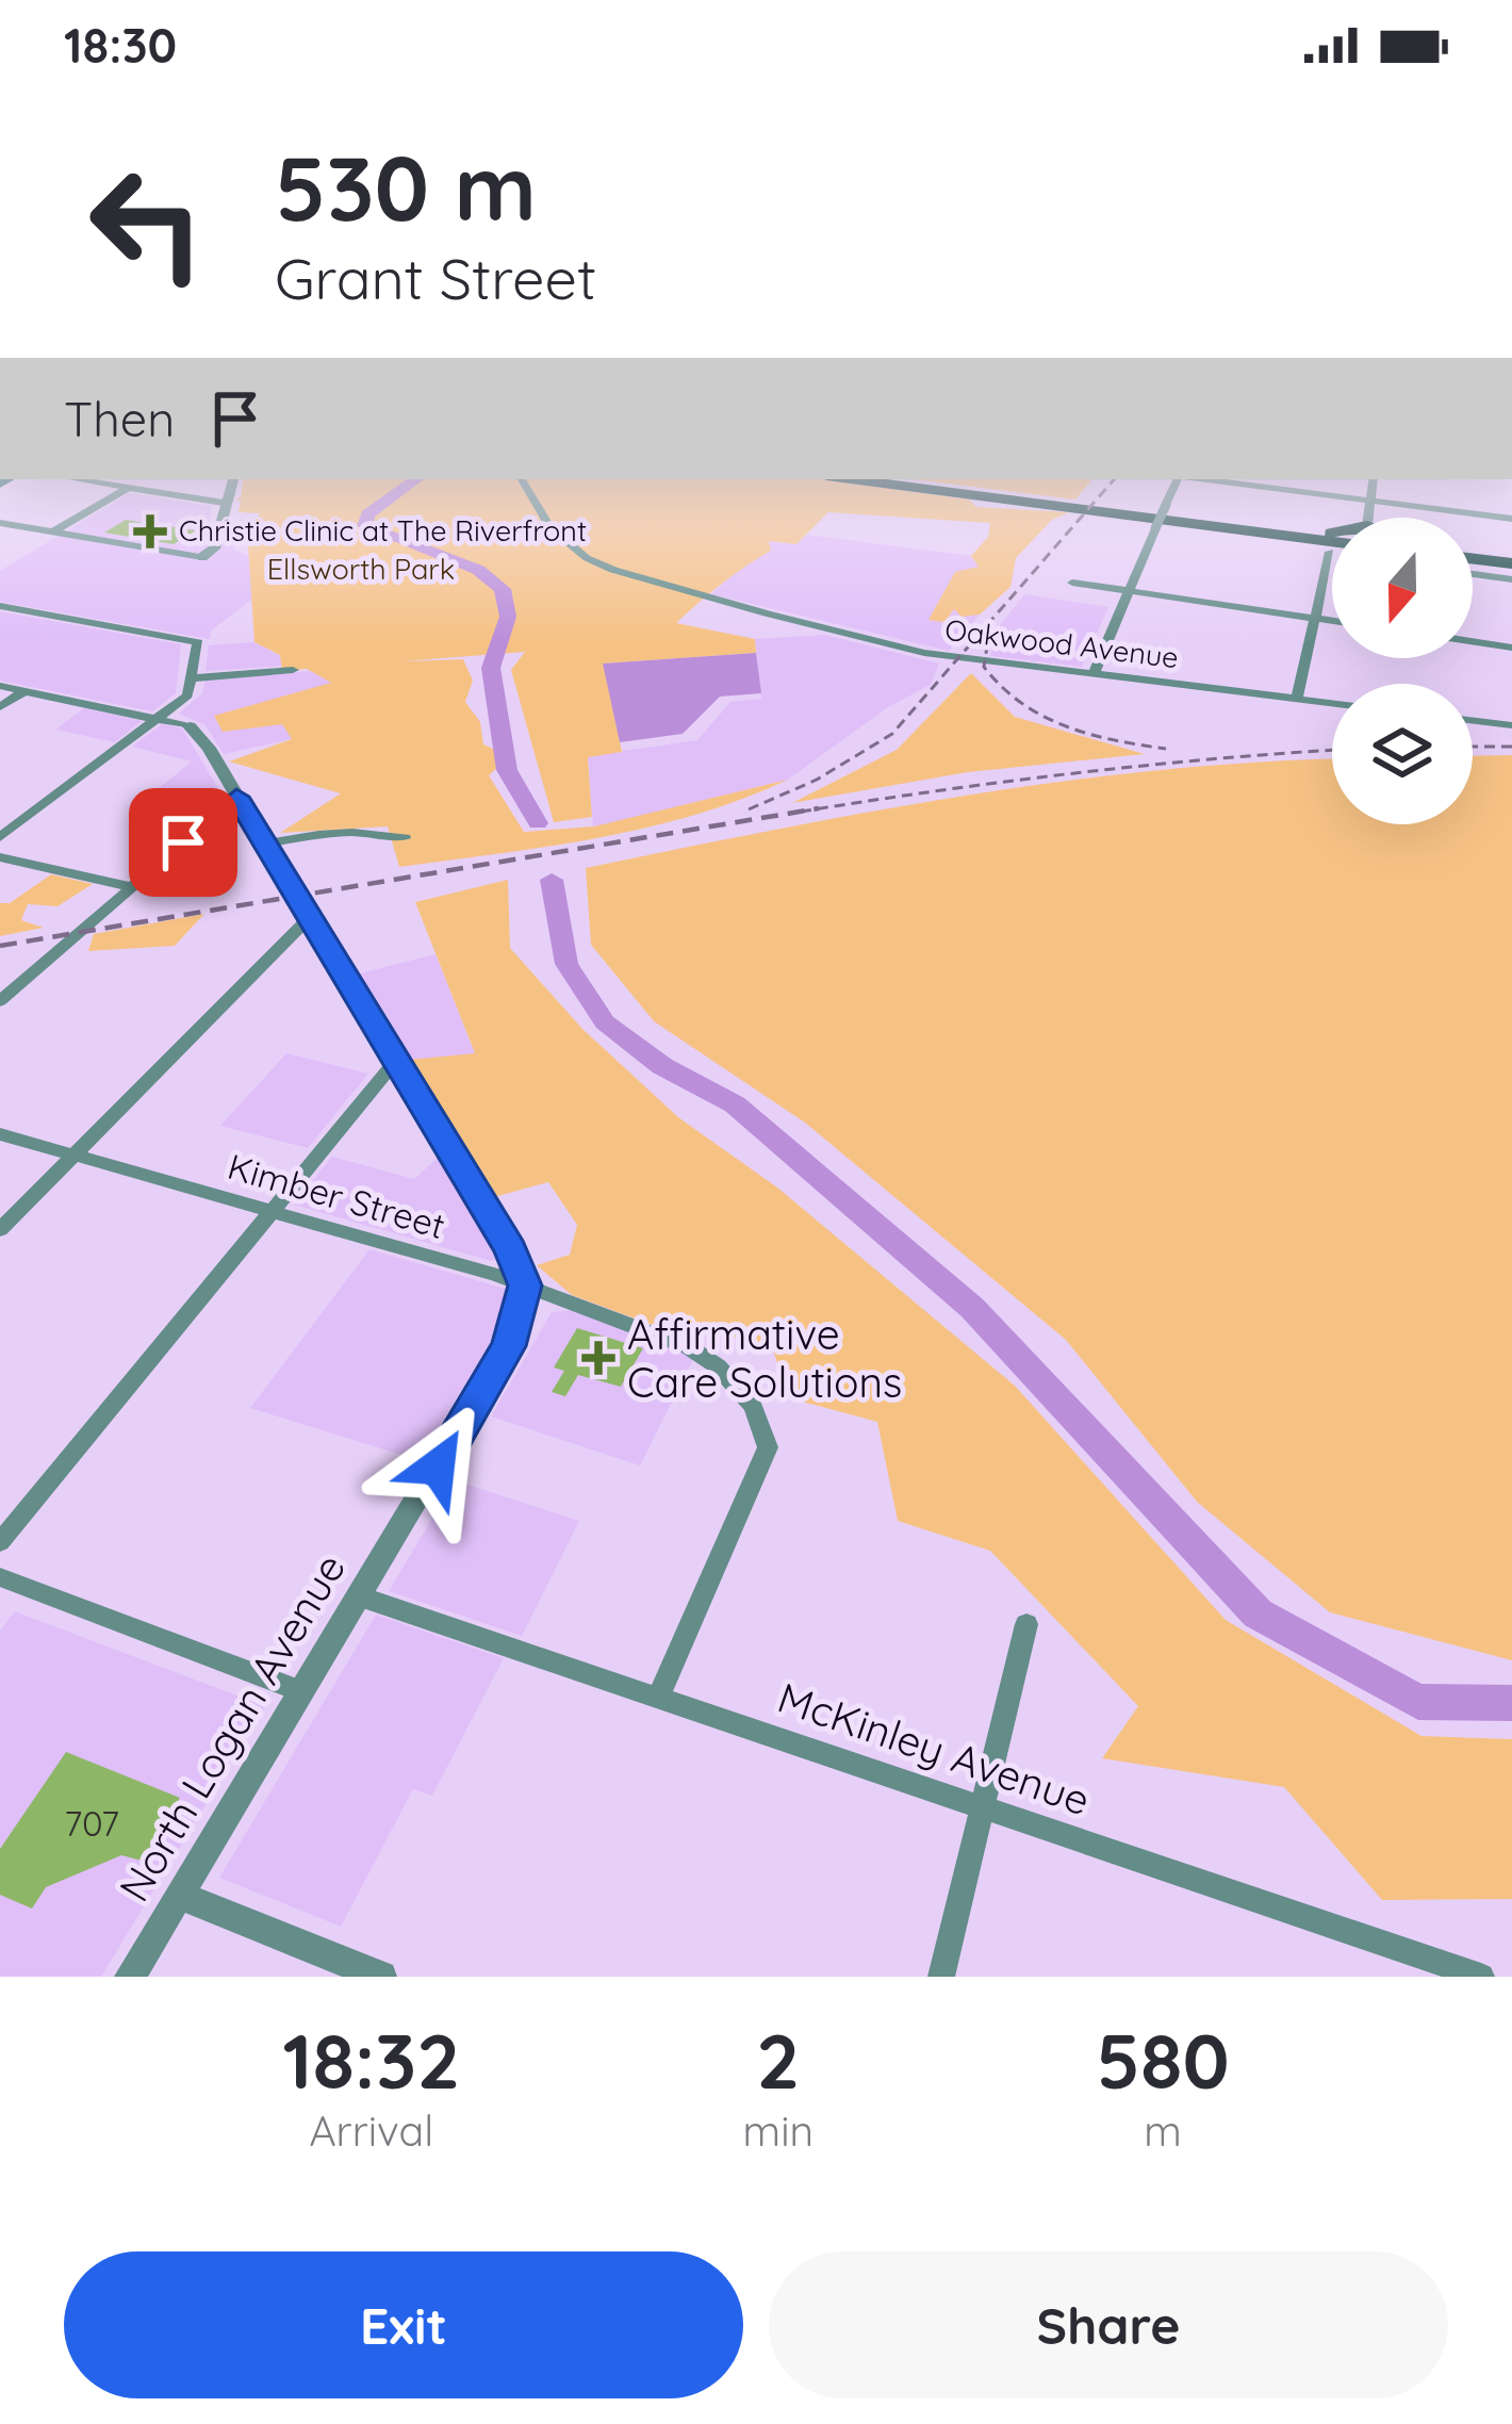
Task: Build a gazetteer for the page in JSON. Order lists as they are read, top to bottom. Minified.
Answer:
{"streets":{"street":["Oakwood Avenue","Kimber Street","North Logan Avenue","McKinley Avenue"]},"crossings":[["Kimber Street","North Logan Avenue"],["Kimber Street","McKinley Avenue"],["North Logan Avenue","McKinley Avenue"]],"parks":["Ellsworth Park"],"places":{"health":["Christie Clinic at The Riverfront","Affirmative Care Solutions"]},"house_numbers":["707"],"north":"bottom","page":{"status":"18:30","turn":["530 m","Grant Street"],"then":"Then","eta":["18:32","Arrival","2","min","580","m"],"buttons":["Exit","Share"]}}
